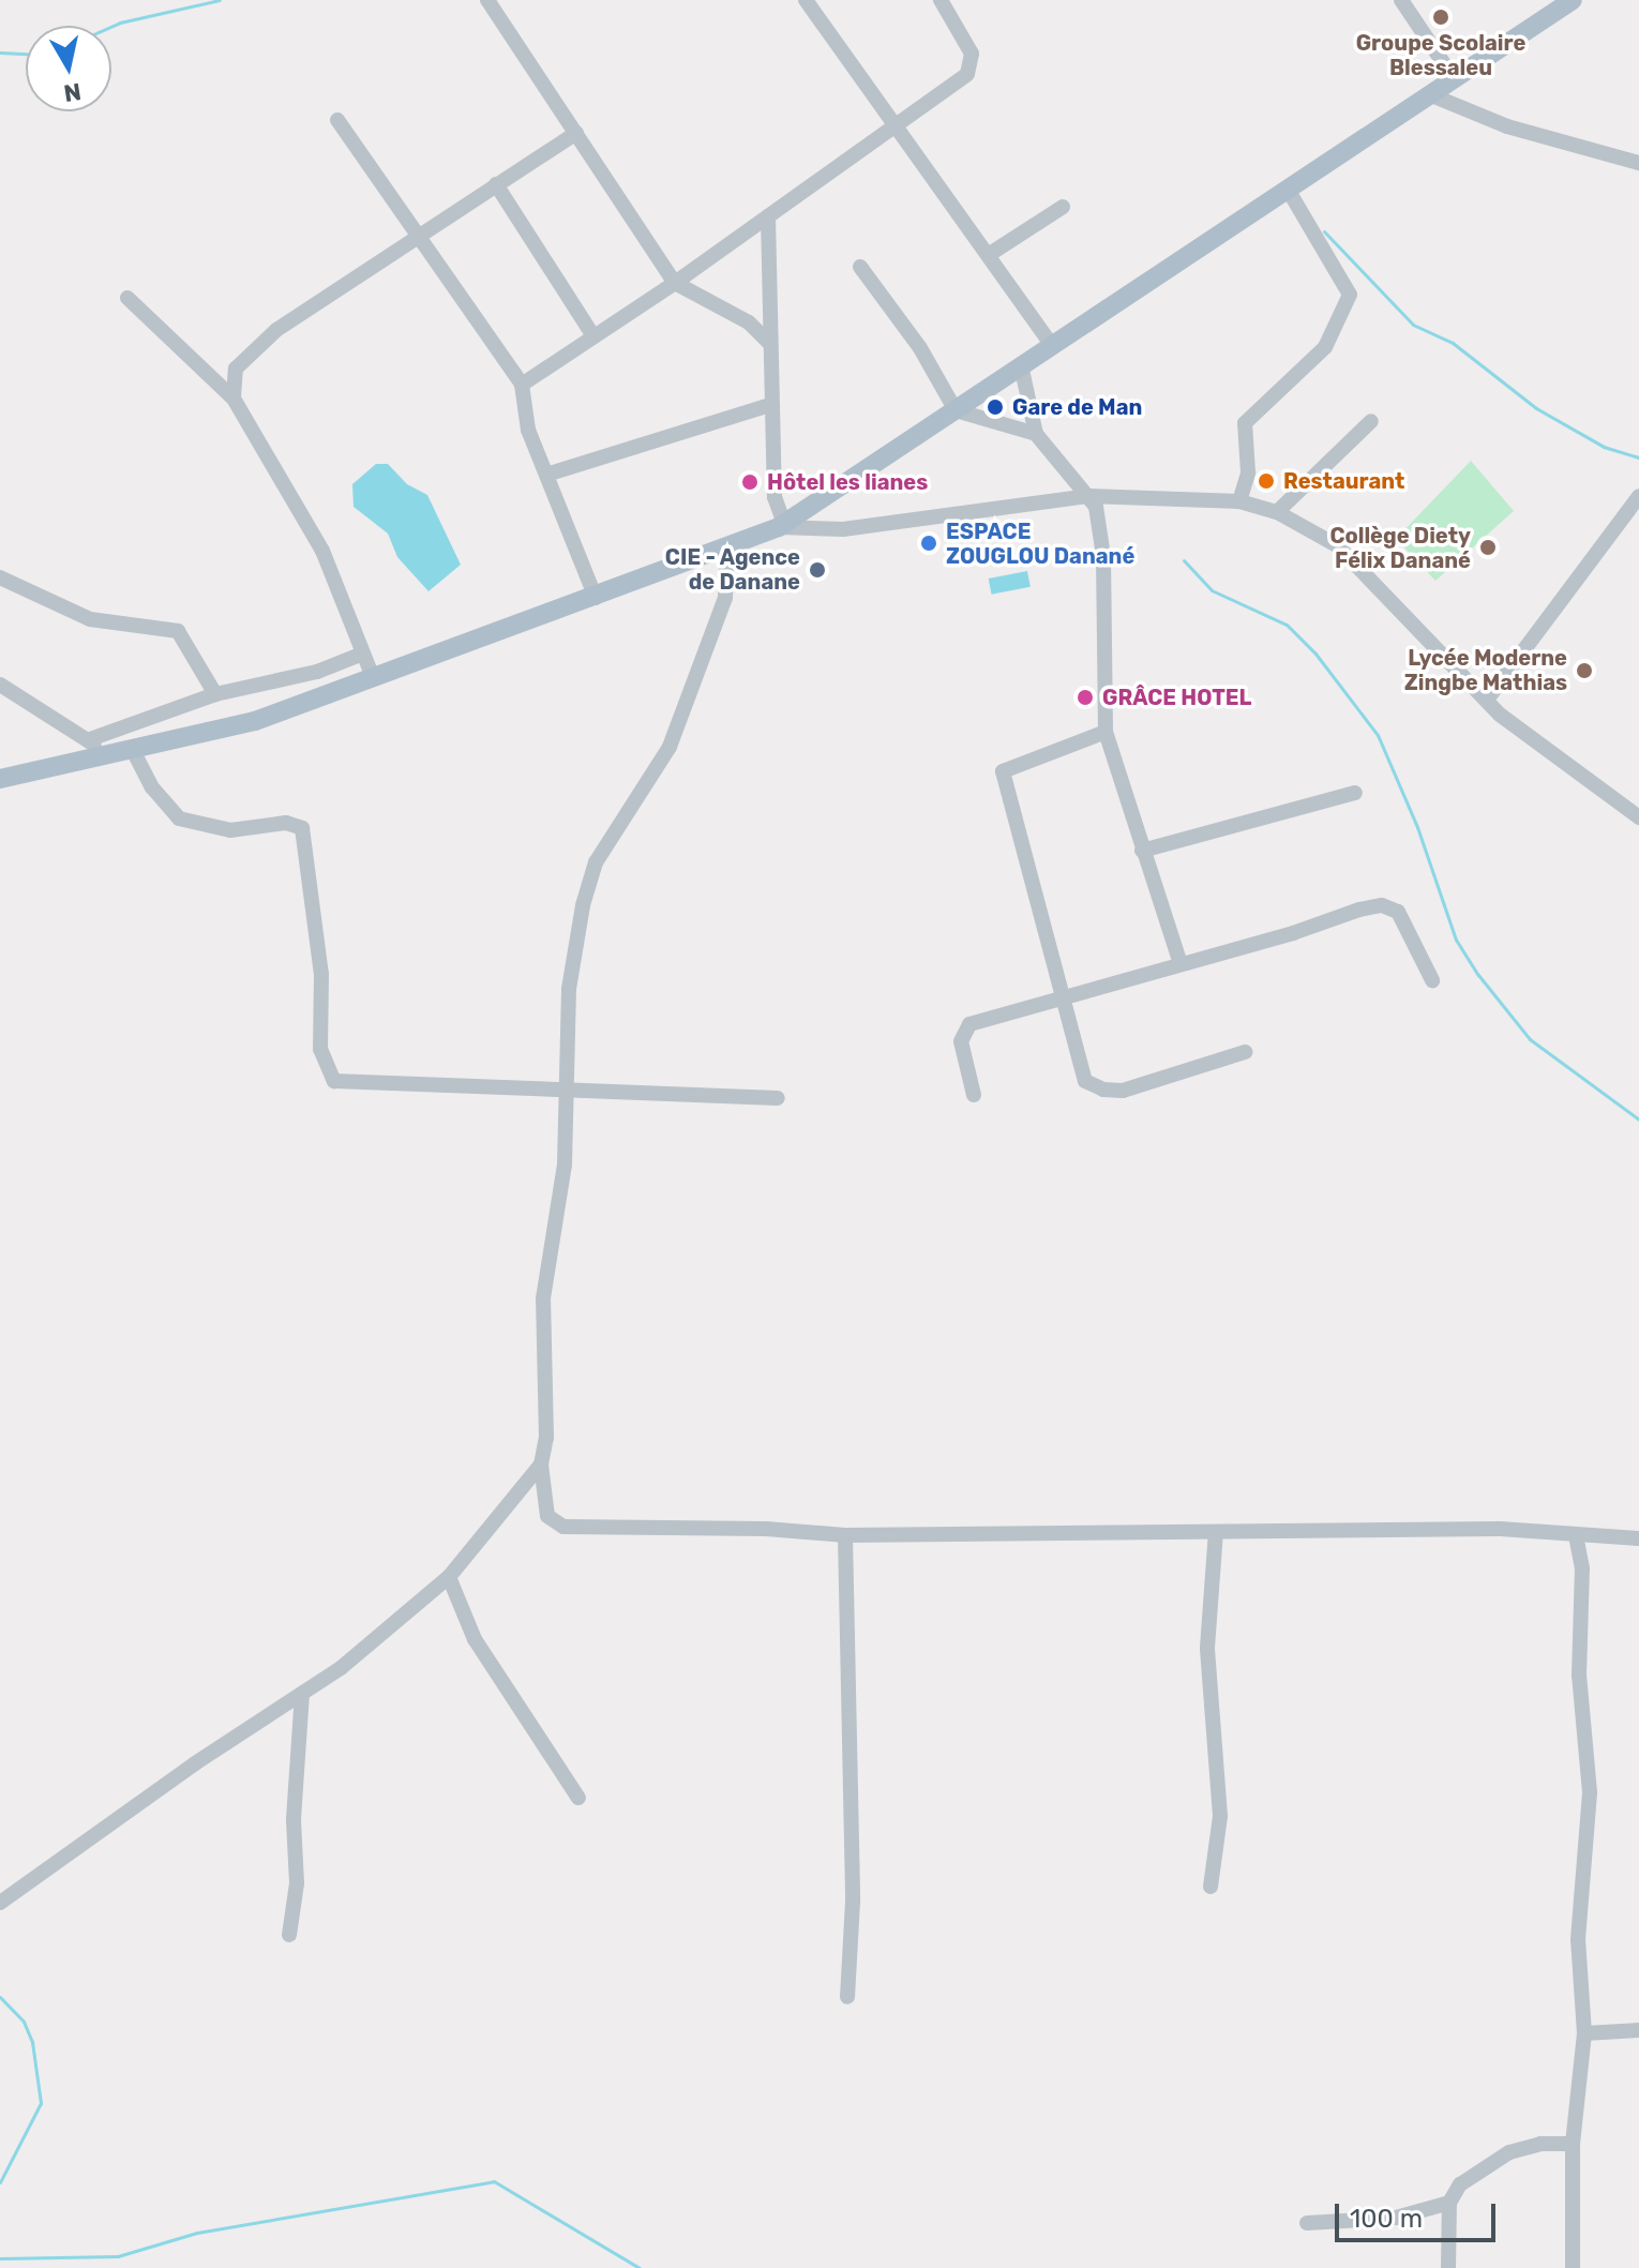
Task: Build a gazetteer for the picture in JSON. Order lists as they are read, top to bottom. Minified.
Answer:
{"places":["Groupe Scolaire Blessaleu","Gare de Man","Restaurant","Hôtel les lianes","ESPACE ZOUGLOU Danané","Collège Diety Félix Danané","CIE - Agence de Danane","Lycée Moderne Zingbe Mathias","GRÂCE HOTEL"],"scale_bar":"100 m","north":"bottom"}
